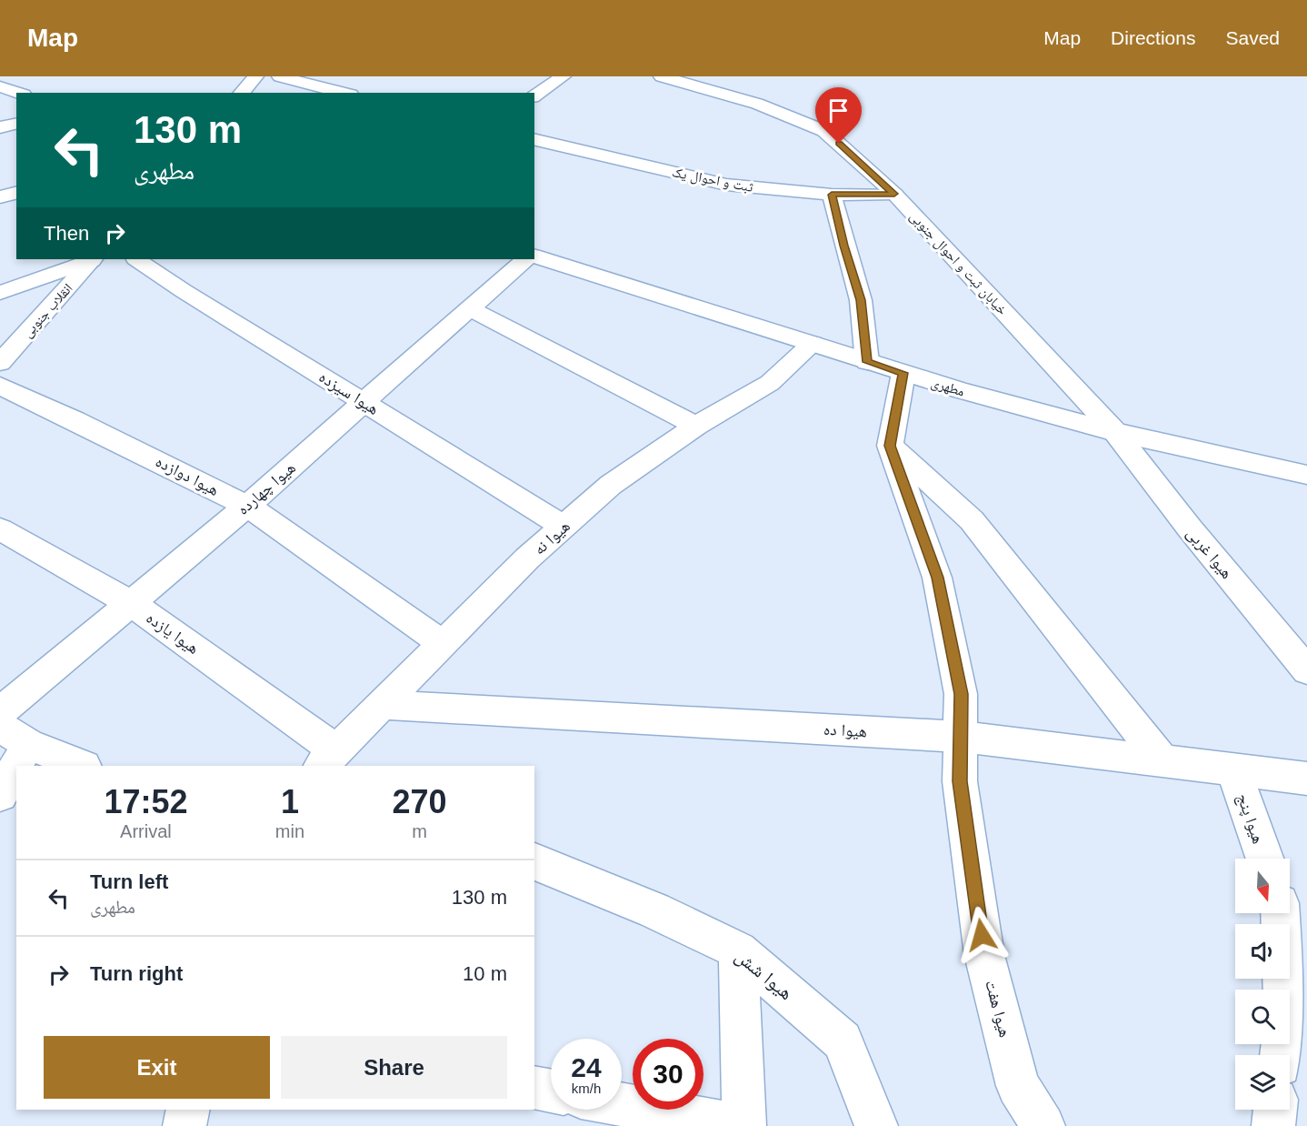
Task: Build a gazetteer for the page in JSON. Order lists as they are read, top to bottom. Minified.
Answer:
{"streets":{"street":["ثبت و احوال یک","خیابان ثبت و احوال جنوبی","انقلاب جنوبی","مطهری","هیوا سیزده","هیوا دوازده","هیوا چهارده","هیوا نه","هیوا غربی","هیوا یازده","هیوا ده","هیوا پنج","هیوا شش","هیوا هفت"]},"crossings":[["ثبت و احوال یک","خیابان ثبت و احوال جنوبی"],["خیابان ثبت و احوال جنوبی","مطهری"],["خیابان ثبت و احوال جنوبی","هیوا غربی"],["مطهری","هیوا نه"],["مطهری","هیوا غربی"],["هیوا سیزده","هیوا چهارده"],["هیوا سیزده","هیوا نه"],["هیوا دوازده","هیوا چهارده"],["هیوا دوازده","هیوا نه"],["هیوا چهارده","هیوا یازده"],["هیوا نه","هیوا یازده"],["هیوا نه","هیوا ده"],["هیوا ده","هیوا پنج"],["هیوا ده","هیوا هفت"]],"north":"bottom","page":{"header":"Map","nav":["Map","Directions","Saved"],"turn":["130 m","مطهری"],"then":"Then","eta":["17:52","Arrival","1","min","270","m"],"list":[{"name":"Turn left","note":"مطهری","value":"130 m"},{"name":"Turn right","value":"10 m"}],"buttons":["Exit","Share"],"speed":"24 km/h","limit":"30"}}
